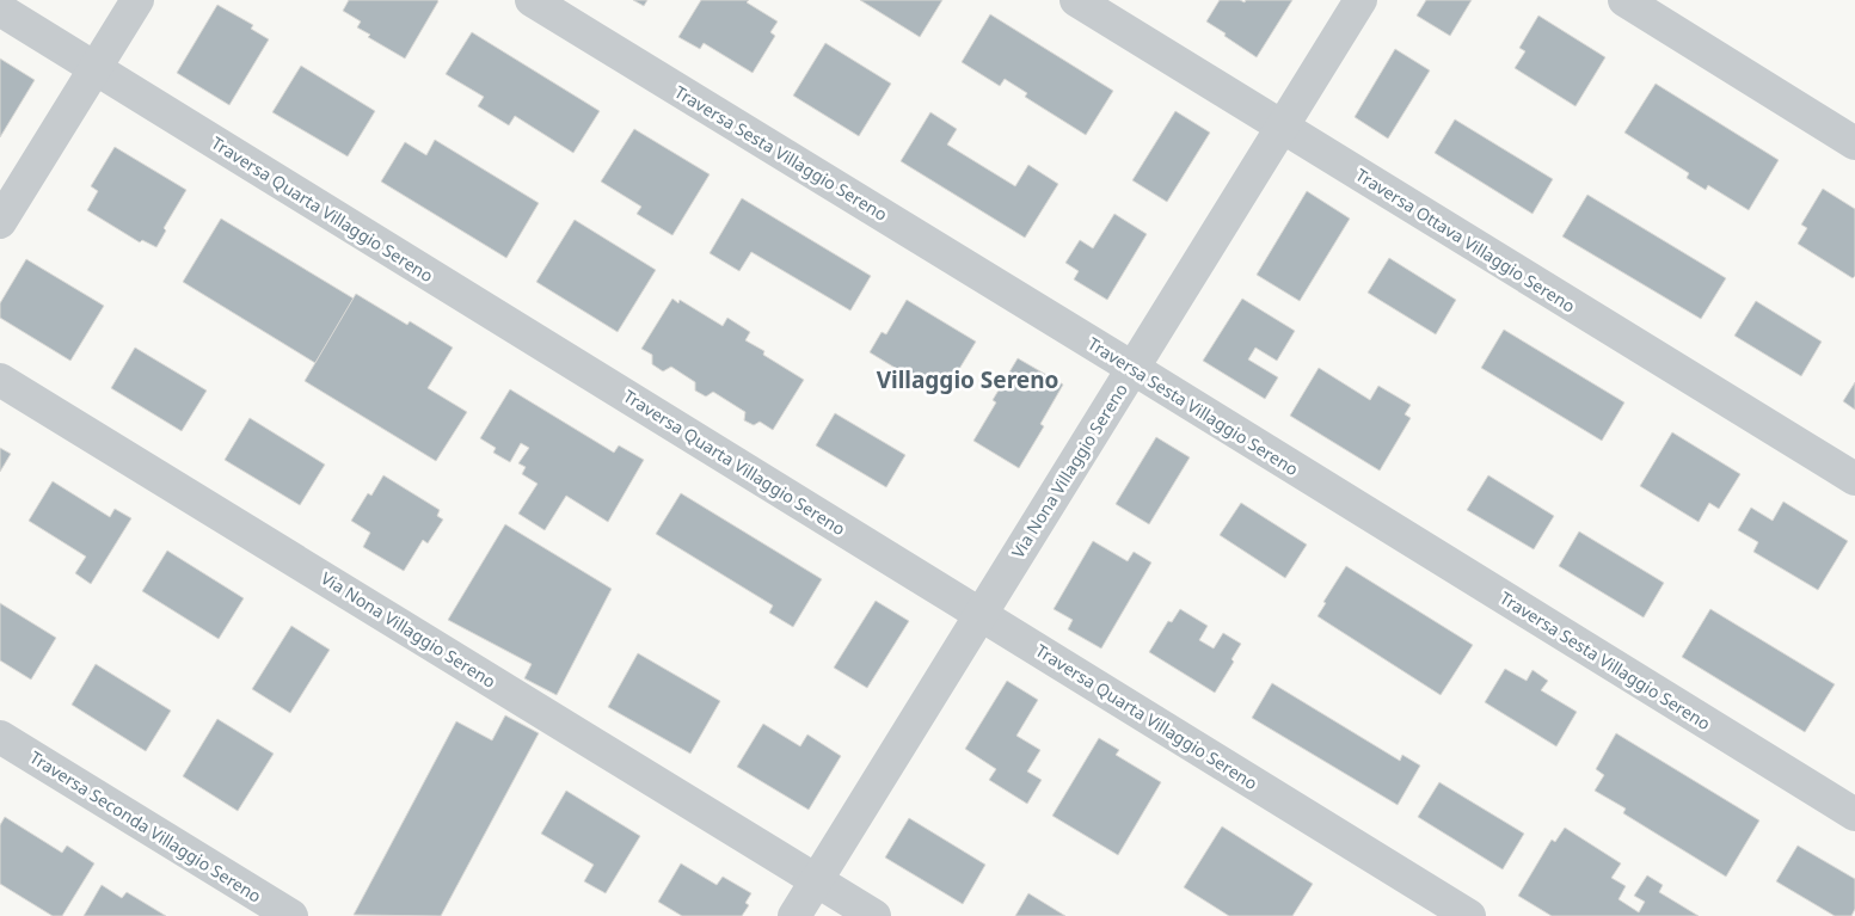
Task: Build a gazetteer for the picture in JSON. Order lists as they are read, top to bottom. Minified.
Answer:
{"streets":{"street":["Traversa Sesta Villaggio Sereno","Traversa Quarta Villaggio Sereno","Traversa Ottava Villaggio Sereno","Via Nona Villaggio Sereno","Traversa Seconda Villaggio Sereno"]},"crossings":[["Traversa Sesta Villaggio Sereno","Via Nona Villaggio Sereno"],["Traversa Quarta Villaggio Sereno","Via Nona Villaggio Sereno"],["Traversa Ottava Villaggio Sereno","Via Nona Villaggio Sereno"]],"districts":["Villaggio Sereno"]}
